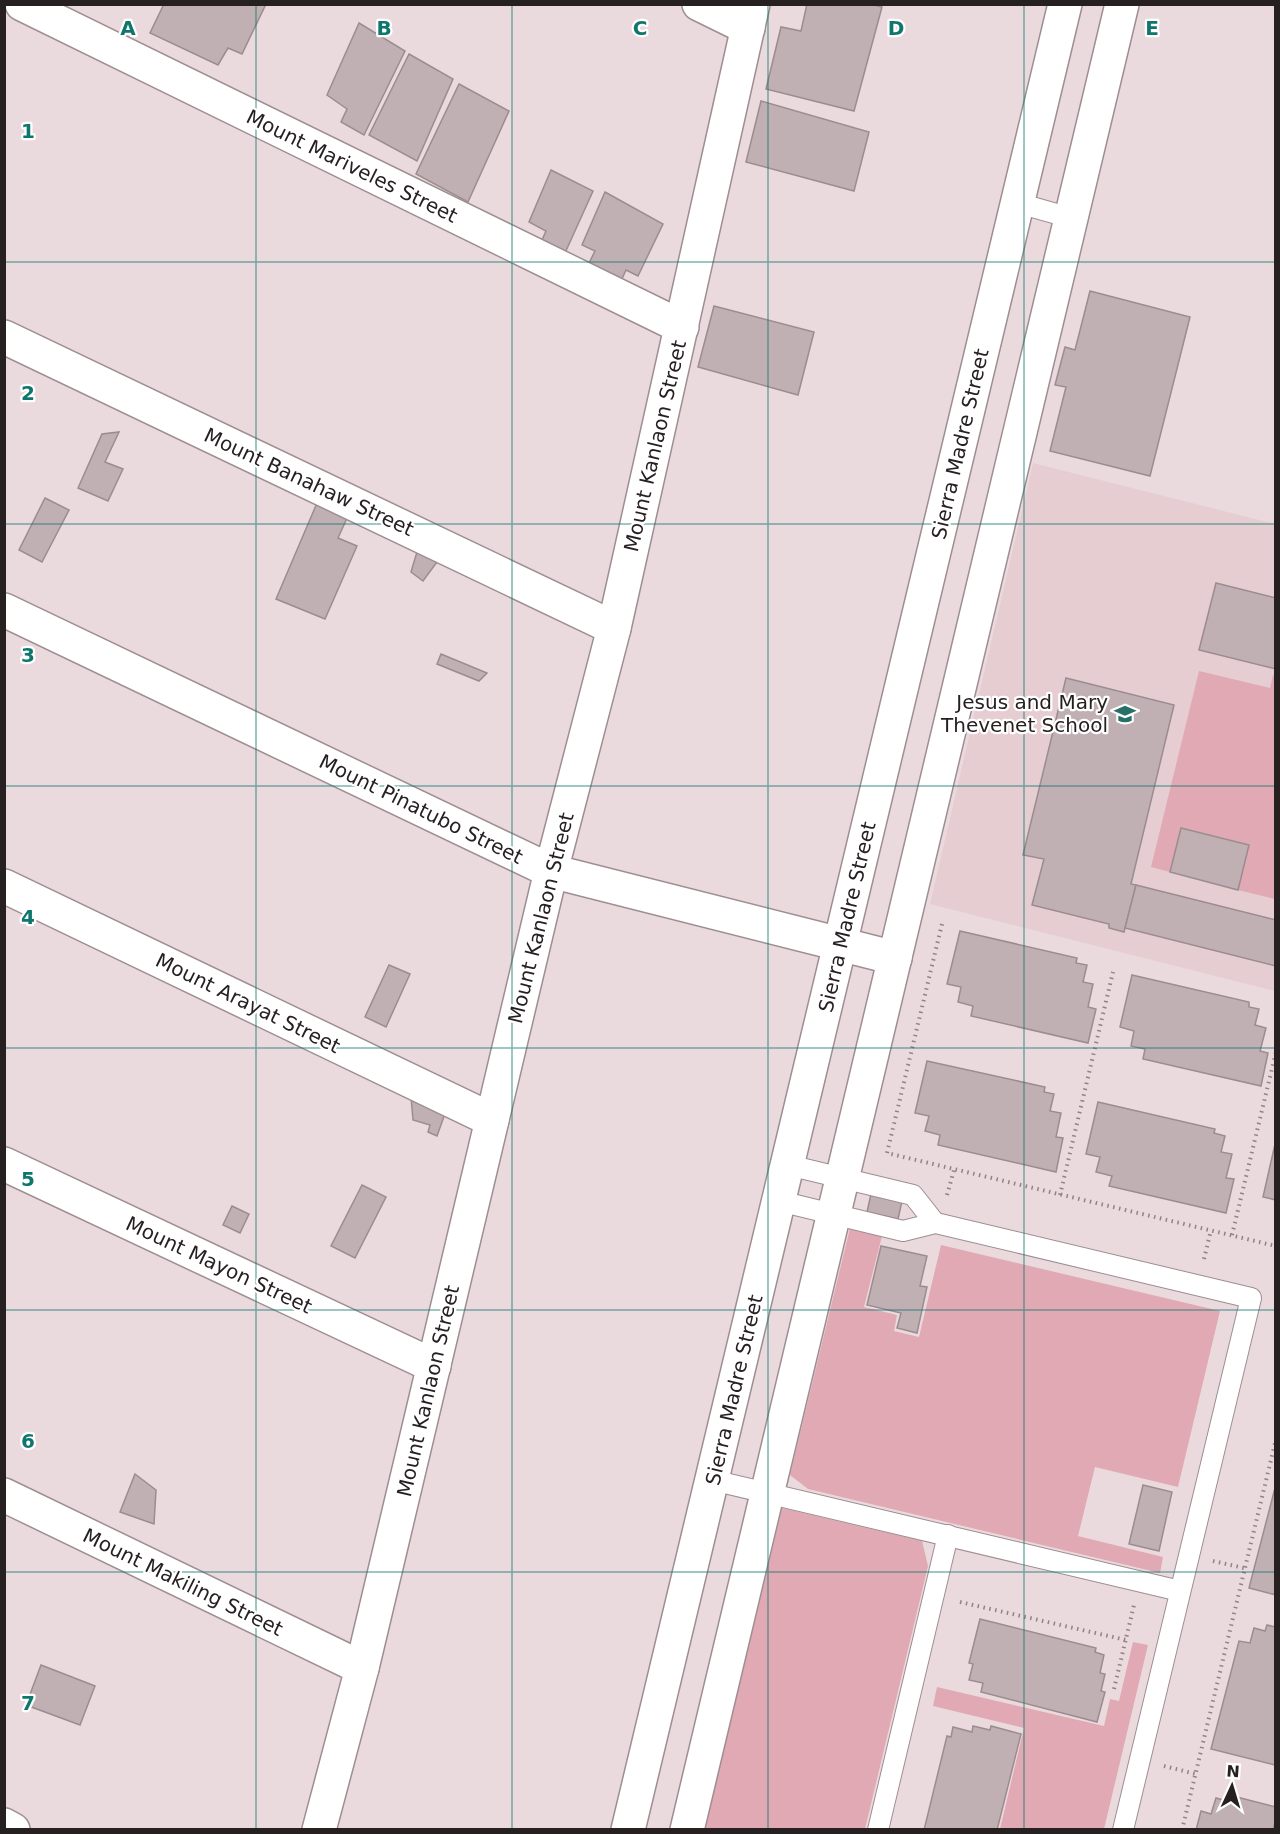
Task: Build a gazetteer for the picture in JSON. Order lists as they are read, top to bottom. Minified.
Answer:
{"streets":{"street":["Mount Mariveles Street","Sierra Madre Street","Mount Kanlaon Street","Mount Banahaw Street","Mount Pinatubo Street","Mount Arayat Street","Mount Mayon Street","Mount Makiling Street"]},"crossings":[["Mount Mariveles Street","Mount Kanlaon Street"],["Sierra Madre Street","Mount Pinatubo Street"],["Mount Kanlaon Street","Mount Banahaw Street"],["Mount Kanlaon Street","Mount Pinatubo Street"],["Mount Kanlaon Street","Mount Arayat Street"],["Mount Kanlaon Street","Mount Mayon Street"],["Mount Kanlaon Street","Mount Makiling Street"]],"places":{"school or university":["Jesus and Mary Thevenet School"]},"north":"top","grid":{"columns":["A","B","C","D","E"],"rows":["1","2","3","4","5","6","7"]}}
